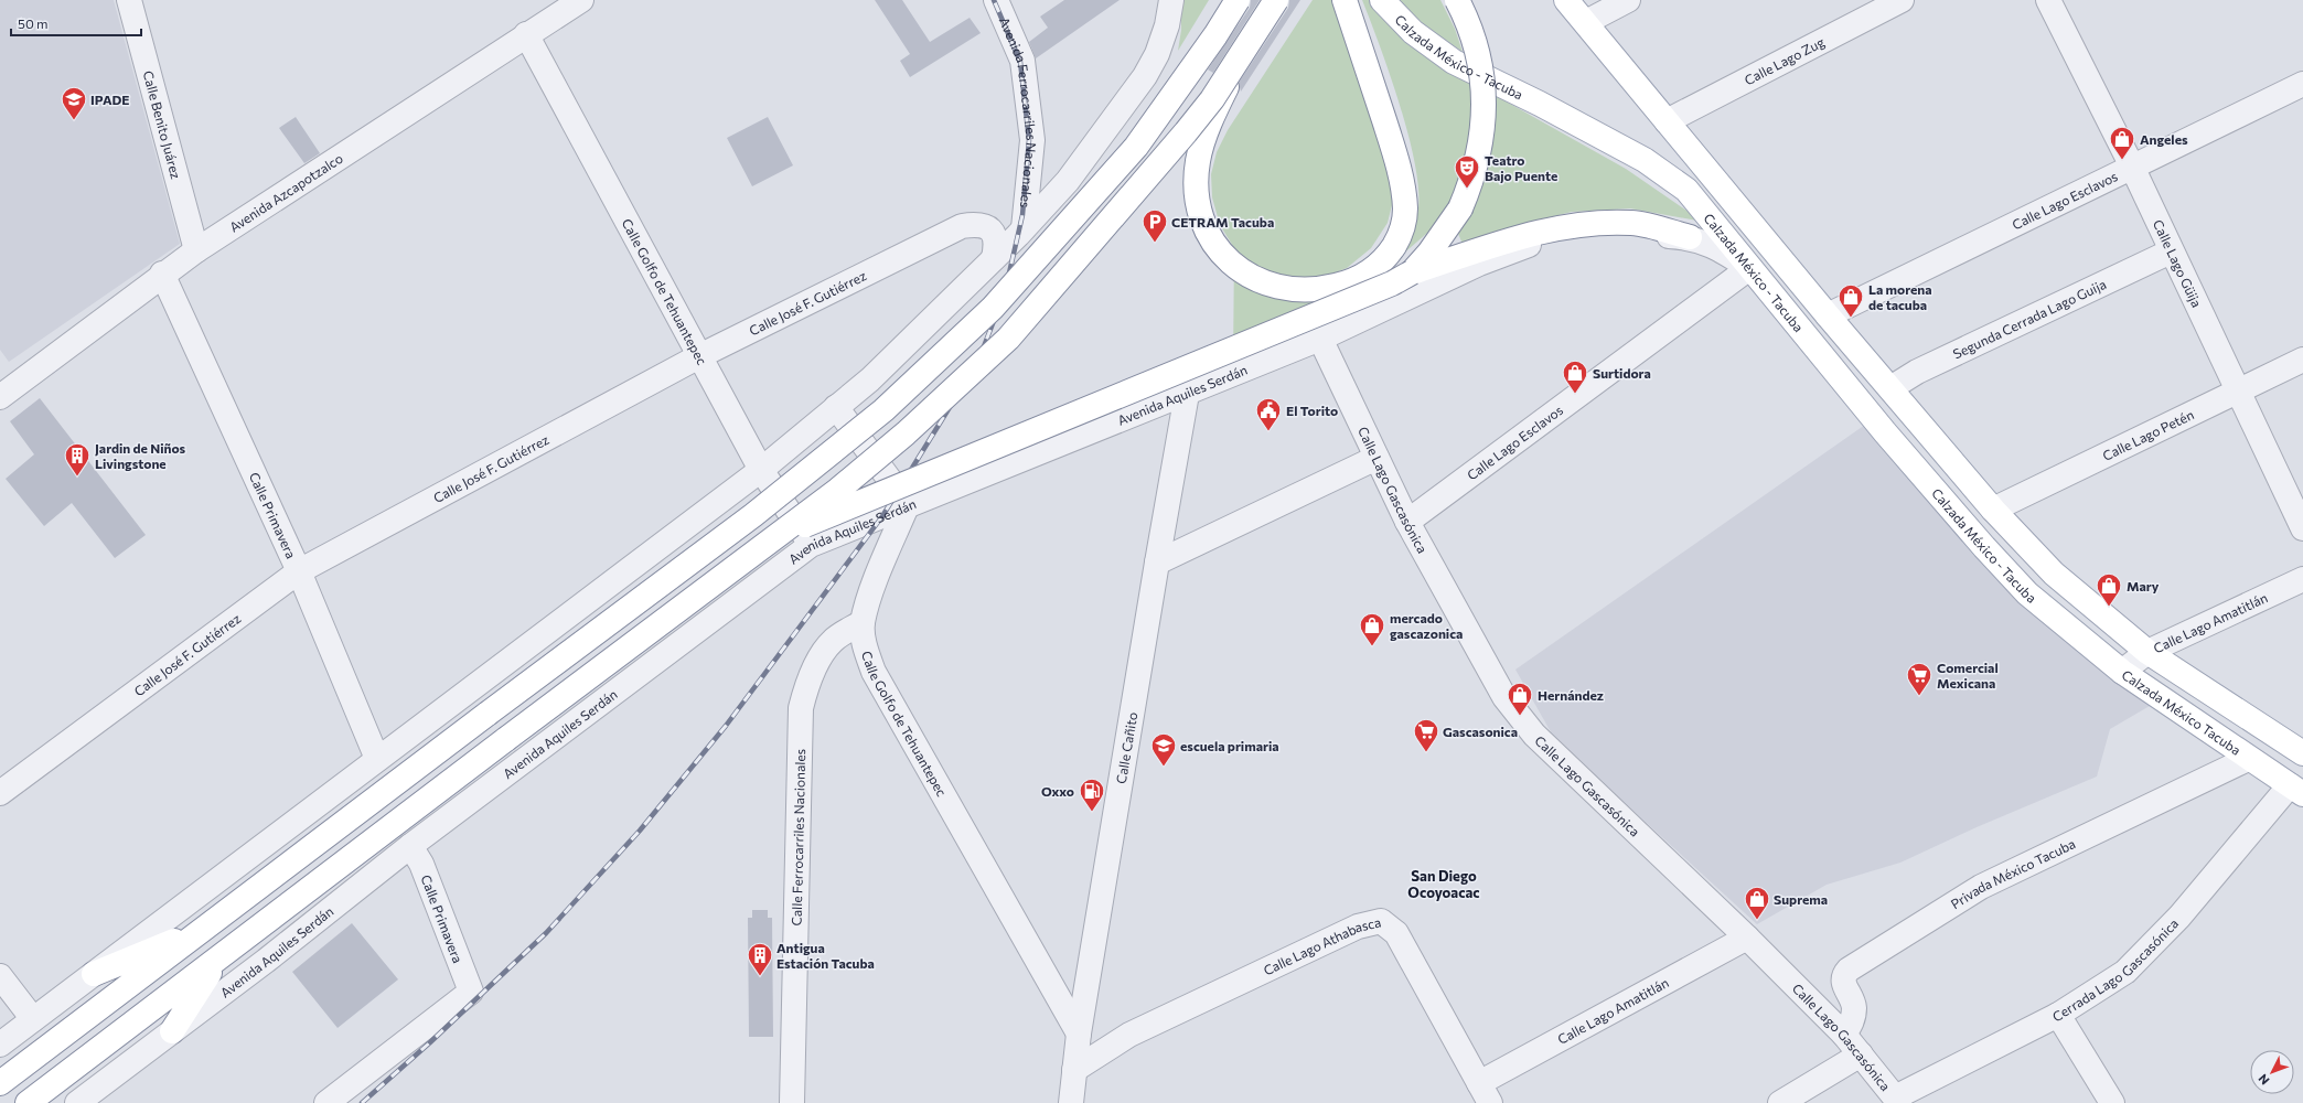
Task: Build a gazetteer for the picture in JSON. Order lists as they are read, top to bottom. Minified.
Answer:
{"streets":{"main road":["Calzada México - Tacuba","Avenida Aquiles Serdán","Calzada México Tacuba"],"street":["Calle Lago Zug","Avenida Ferrocarriles Nacionales","Calle Benito Juárez","Avenida Azcapotzalco","Calle Lago Esclavos","Calle Lago Güija","Calle Golfo de Tehuantepec","Calle José F. Gutiérrez","Segunda Cerrada Lago Guija","Calle Lago Petén","Calle Lago Gascasónica","Calle Primavera","Calle Lago Amatitlán","Calle Cañito","Calle Ferrocarriles Nacionales","Privada México Tacuba","Calle Lago Athabasca","Cerrada Lago Gascasónica"]},"crossings":[["Calzada México - Tacuba","Calle Lago Zug"],["Calzada México - Tacuba","Calle Lago Esclavos"],["Calzada México - Tacuba","Segunda Cerrada Lago Guija"],["Calzada México - Tacuba","Avenida Aquiles Serdán"],["Calzada México - Tacuba","Calle Lago Petén"],["Calzada México - Tacuba","Calle Lago Amatitlán"],["Calzada México - Tacuba","Calzada México Tacuba"],["Calle Benito Juárez","Avenida Azcapotzalco"],["Avenida Azcapotzalco","Calle Golfo de Tehuantepec"],["Avenida Azcapotzalco","Calle Primavera"],["Calle Lago Esclavos","Calle Lago Güija"],["Calle Lago Esclavos","Avenida Aquiles Serdán"],["Calle Lago Esclavos","Calle Lago Gascasónica"],["Calle Lago Güija","Segunda Cerrada Lago Guija"],["Calle Lago Güija","Calle Lago Petén"],["Calle Golfo de Tehuantepec","Calle José F. Gutiérrez"],["Calle Golfo de Tehuantepec","Avenida Aquiles Serdán"],["Calle Golfo de Tehuantepec","Calle Cañito"],["Calle Golfo de Tehuantepec","Calle Ferrocarriles Nacionales"],["Calle José F. Gutiérrez","Calle Primavera"],["Avenida Aquiles Serdán","Calle Lago Gascasónica"],["Avenida Aquiles Serdán","Calle Primavera"],["Avenida Aquiles Serdán","Calle Cañito"],["Calle Lago Gascasónica","Calle Lago Amatitlán"],["Calle Lago Gascasónica","Privada México Tacuba"],["Calle Lago Gascasónica","Cerrada Lago Gascasónica"],["Calle Lago Amatitlán","Calzada México Tacuba"],["Calle Lago Amatitlán","Calle Lago Athabasca"],["Calzada México Tacuba","Privada México Tacuba"],["Calzada México Tacuba","Cerrada Lago Gascasónica"],["Calle Cañito","Calle Lago Athabasca"]],"districts":["San Diego Ocoyoacac"],"places":{"school or university":["IPADE","escuela primaria"],"shop":["Angeles","La morena de tacuba","Surtidora","Mary","mercado gascazonica","Hernández","Suprema"],"theatre":["Teatro Bajo Puente"],"parking":["CETRAM Tacuba"],"public building":["El Torito"],"building":["Jardin de Niños Livingstone","Antigua Estación Tacuba"],"supermarket":["Comercial Mexicana","Gascasonica"],"fuel station":["Oxxo"]},"scale_bar":"50 m","north":"bottom left"}
